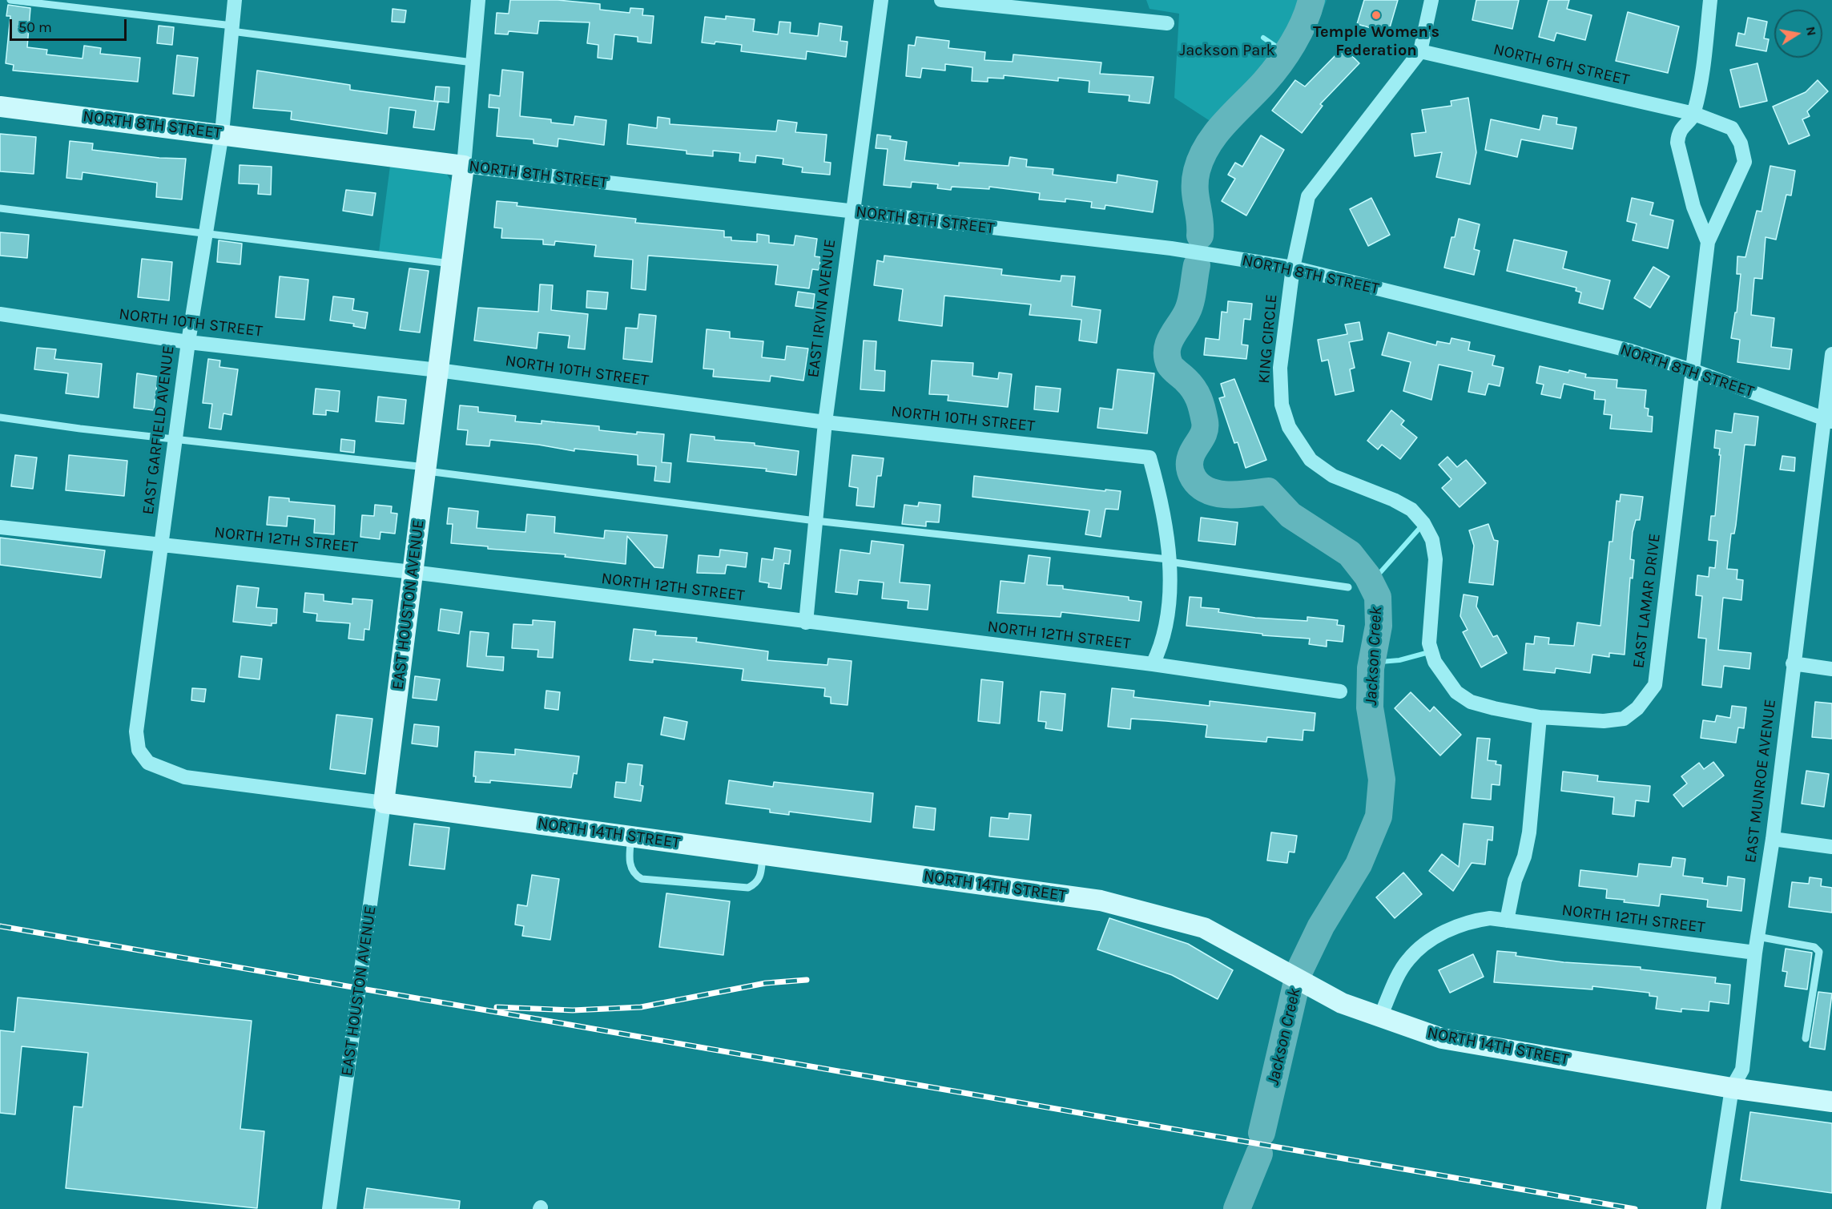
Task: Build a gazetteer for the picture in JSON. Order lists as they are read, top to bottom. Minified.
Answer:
{"streets":{"street":["NORTH 6TH STREET","NORTH 8TH STREET","EAST IRVIN AVENUE","NORTH 10TH STREET","KING CIRCLE","EAST GARFIELD AVENUE","NORTH 12TH STREET","EAST LAMAR DRIVE","EAST HOUSTON AVENUE","EAST MUNROE AVENUE","NORTH 14TH STREET"]},"crossings":[["NORTH 6TH STREET","KING CIRCLE"],["NORTH 6TH STREET","EAST LAMAR DRIVE"],["NORTH 8TH STREET","EAST IRVIN AVENUE"],["NORTH 8TH STREET","KING CIRCLE"],["NORTH 8TH STREET","EAST GARFIELD AVENUE"],["NORTH 8TH STREET","EAST LAMAR DRIVE"],["NORTH 8TH STREET","EAST HOUSTON AVENUE"],["NORTH 8TH STREET","EAST MUNROE AVENUE"],["EAST IRVIN AVENUE","NORTH 10TH STREET"],["EAST IRVIN AVENUE","NORTH 12TH STREET"],["NORTH 10TH STREET","EAST GARFIELD AVENUE"],["NORTH 10TH STREET","EAST HOUSTON AVENUE"],["KING CIRCLE","EAST LAMAR DRIVE"],["EAST GARFIELD AVENUE","NORTH 12TH STREET"],["EAST GARFIELD AVENUE","NORTH 14TH STREET"],["NORTH 12TH STREET","EAST HOUSTON AVENUE"],["NORTH 12TH STREET","EAST MUNROE AVENUE"],["EAST HOUSTON AVENUE","NORTH 14TH STREET"],["EAST MUNROE AVENUE","NORTH 14TH STREET"]],"water":["Jackson Creek"],"parks":["Jackson Park"],"places":["Temple Women's Federation"],"scale_bar":"50 m","north":"right"}
